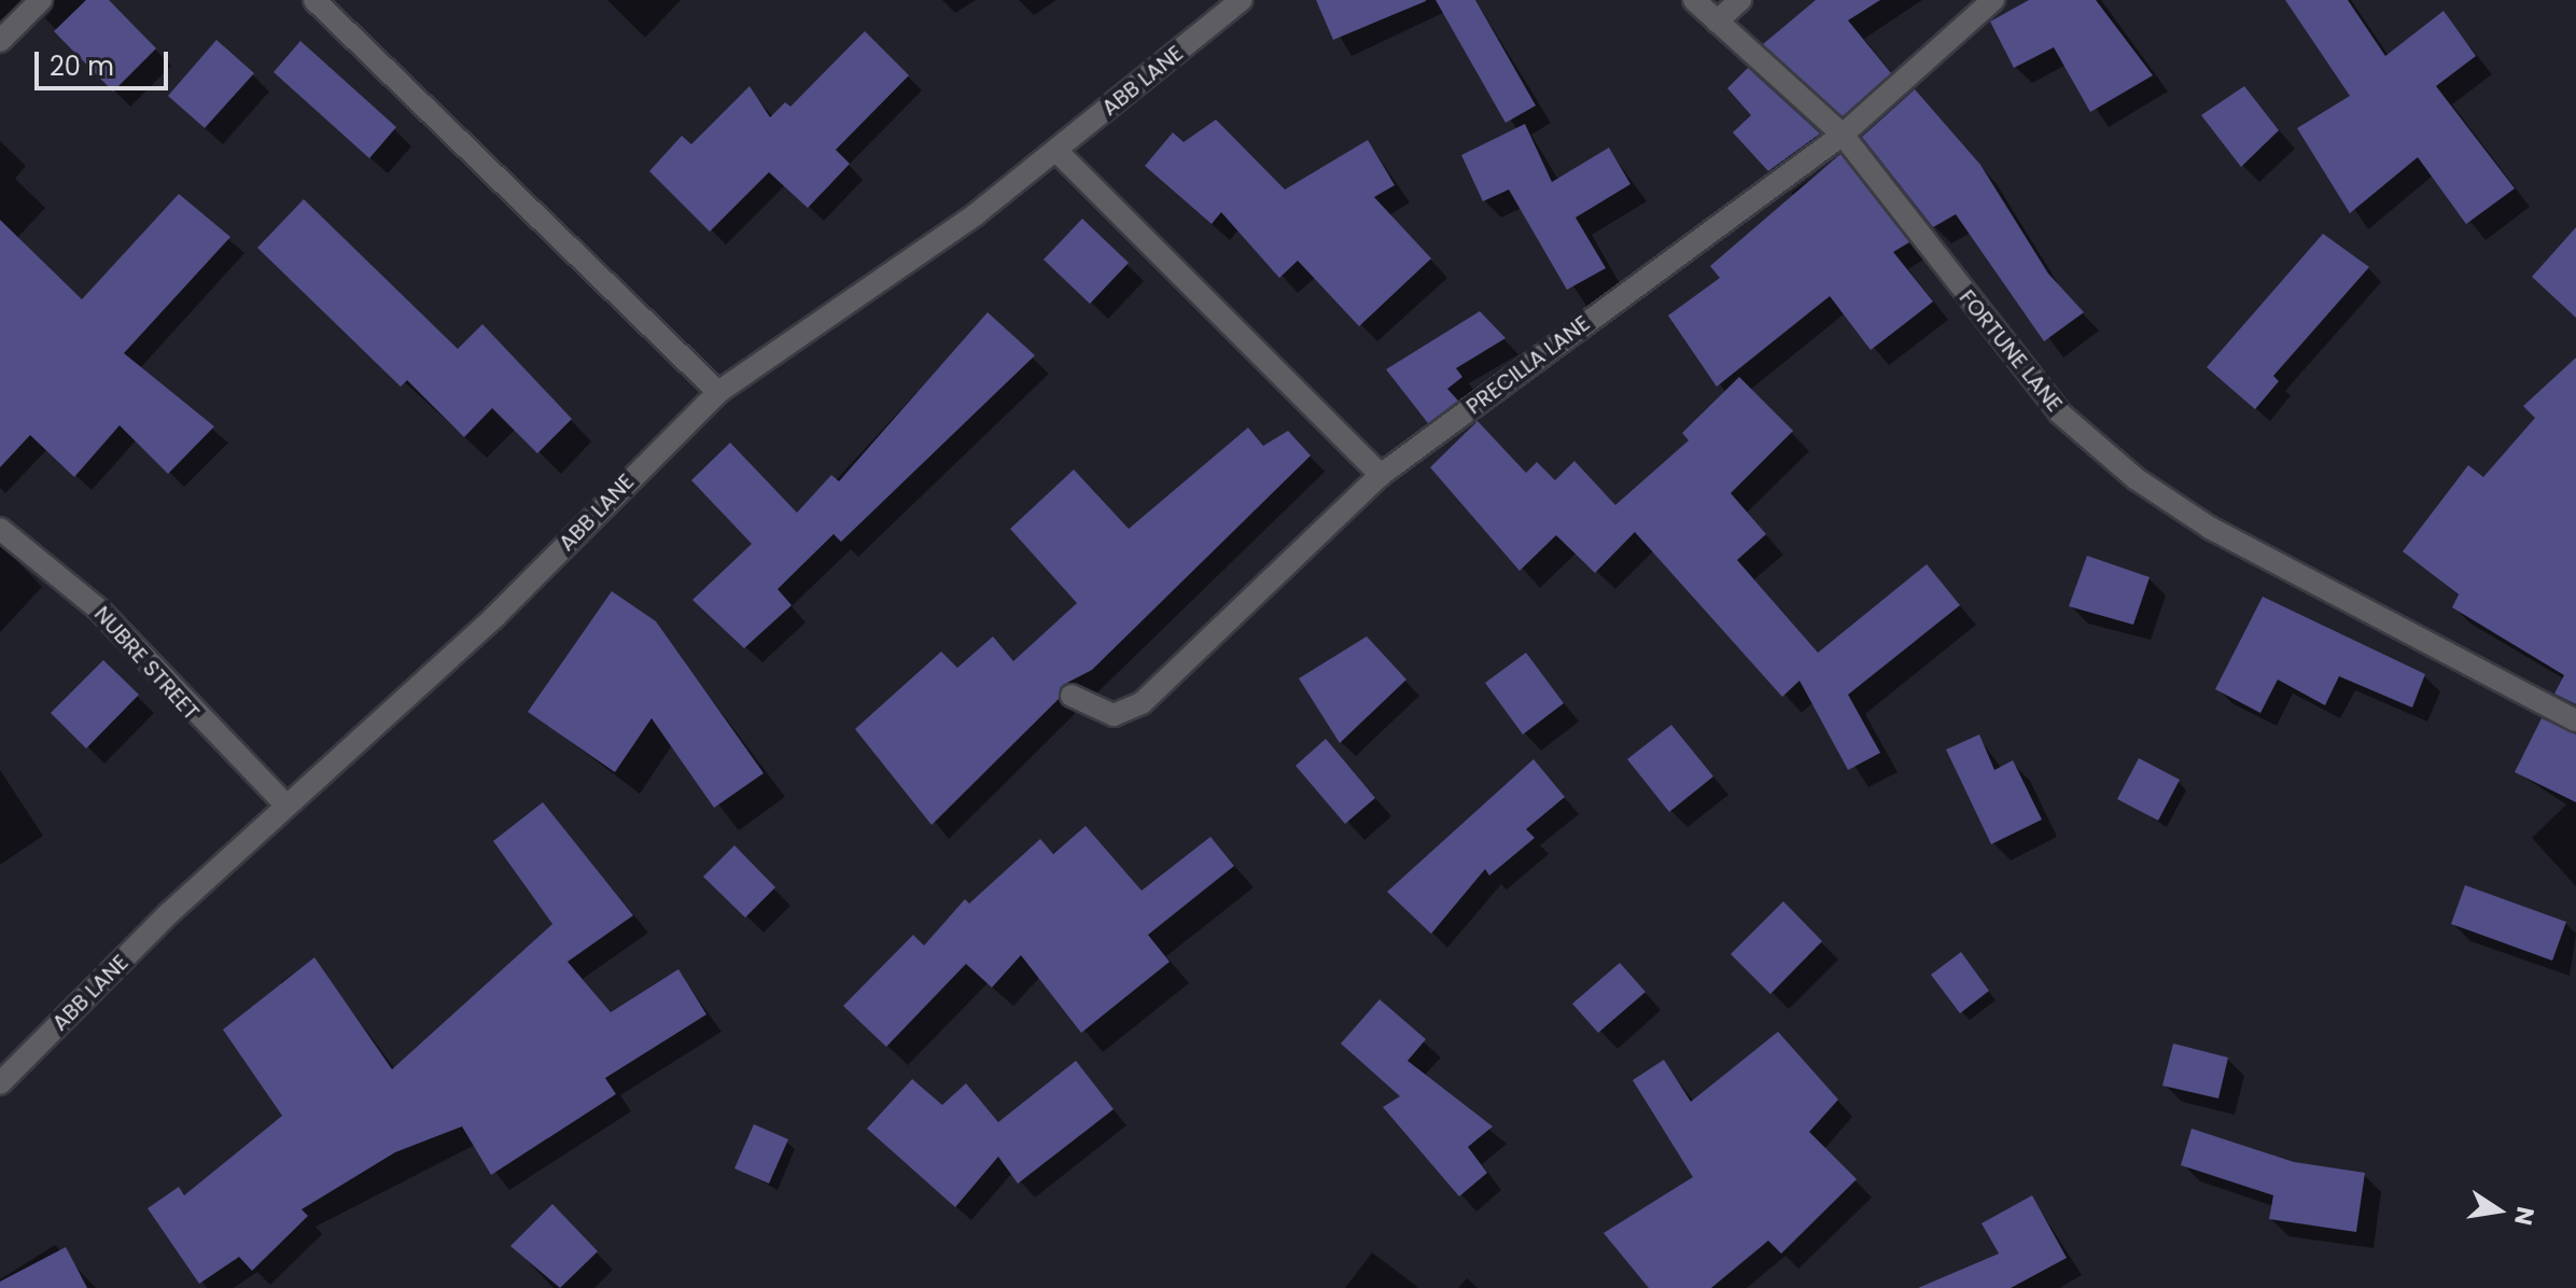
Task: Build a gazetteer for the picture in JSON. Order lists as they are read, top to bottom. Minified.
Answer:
{"streets":{"street":["ABB LANE","FORTUNE LANE","PRECILLA LANE","NUBRE STREET"]},"crossings":[["ABB LANE","NUBRE STREET"],["FORTUNE LANE","PRECILLA LANE"]],"scale_bar":"20 m","north":"right"}
